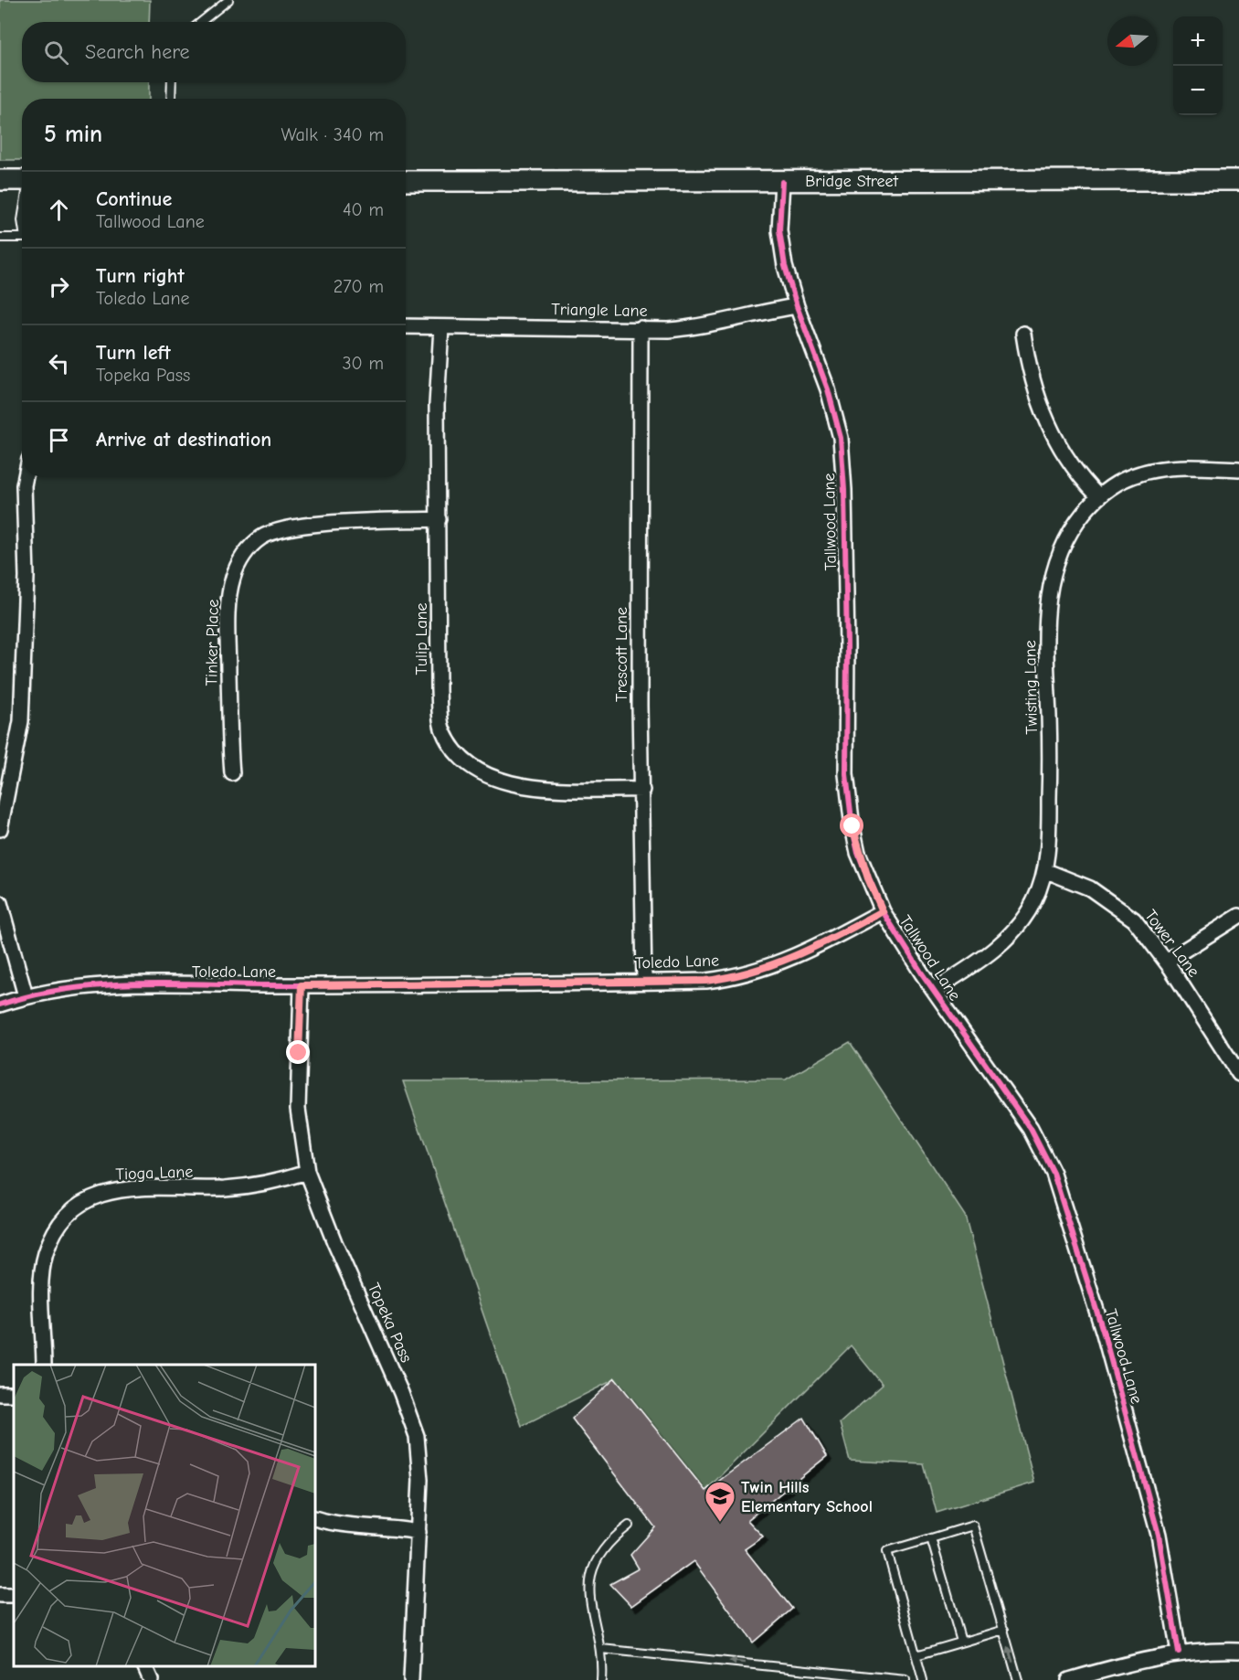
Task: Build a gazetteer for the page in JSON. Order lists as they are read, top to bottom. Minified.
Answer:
{"streets":{"main road":["Bridge Street"],"street":["Triangle Lane","Tallwood Lane","Tulip Lane","Tinker Place","Trescott Lane","Twisting Lane","Tower Lane","Toledo Lane","Tioga Lane","Topeka Pass"]},"crossings":[["Bridge Street","Tallwood Lane"],["Triangle Lane","Tallwood Lane"],["Triangle Lane","Tulip Lane"],["Triangle Lane","Trescott Lane"],["Tallwood Lane","Twisting Lane"],["Tallwood Lane","Toledo Lane"],["Tulip Lane","Tinker Place"],["Tulip Lane","Trescott Lane"],["Trescott Lane","Toledo Lane"],["Twisting Lane","Tower Lane"],["Toledo Lane","Topeka Pass"],["Tioga Lane","Topeka Pass"]],"places":{"school or university":["Twin Hills Elementary School"]},"north":"left","page":{"map_buttons":["+","−"],"search":"Search here","heading":["5 min","Walk · 340 m"],"list":[["Continue","Tallwood Lane","40 m"],["Turn right","Toledo Lane","270 m"],["Turn left","Topeka Pass","30 m"],"Arrive at destination"]}}
